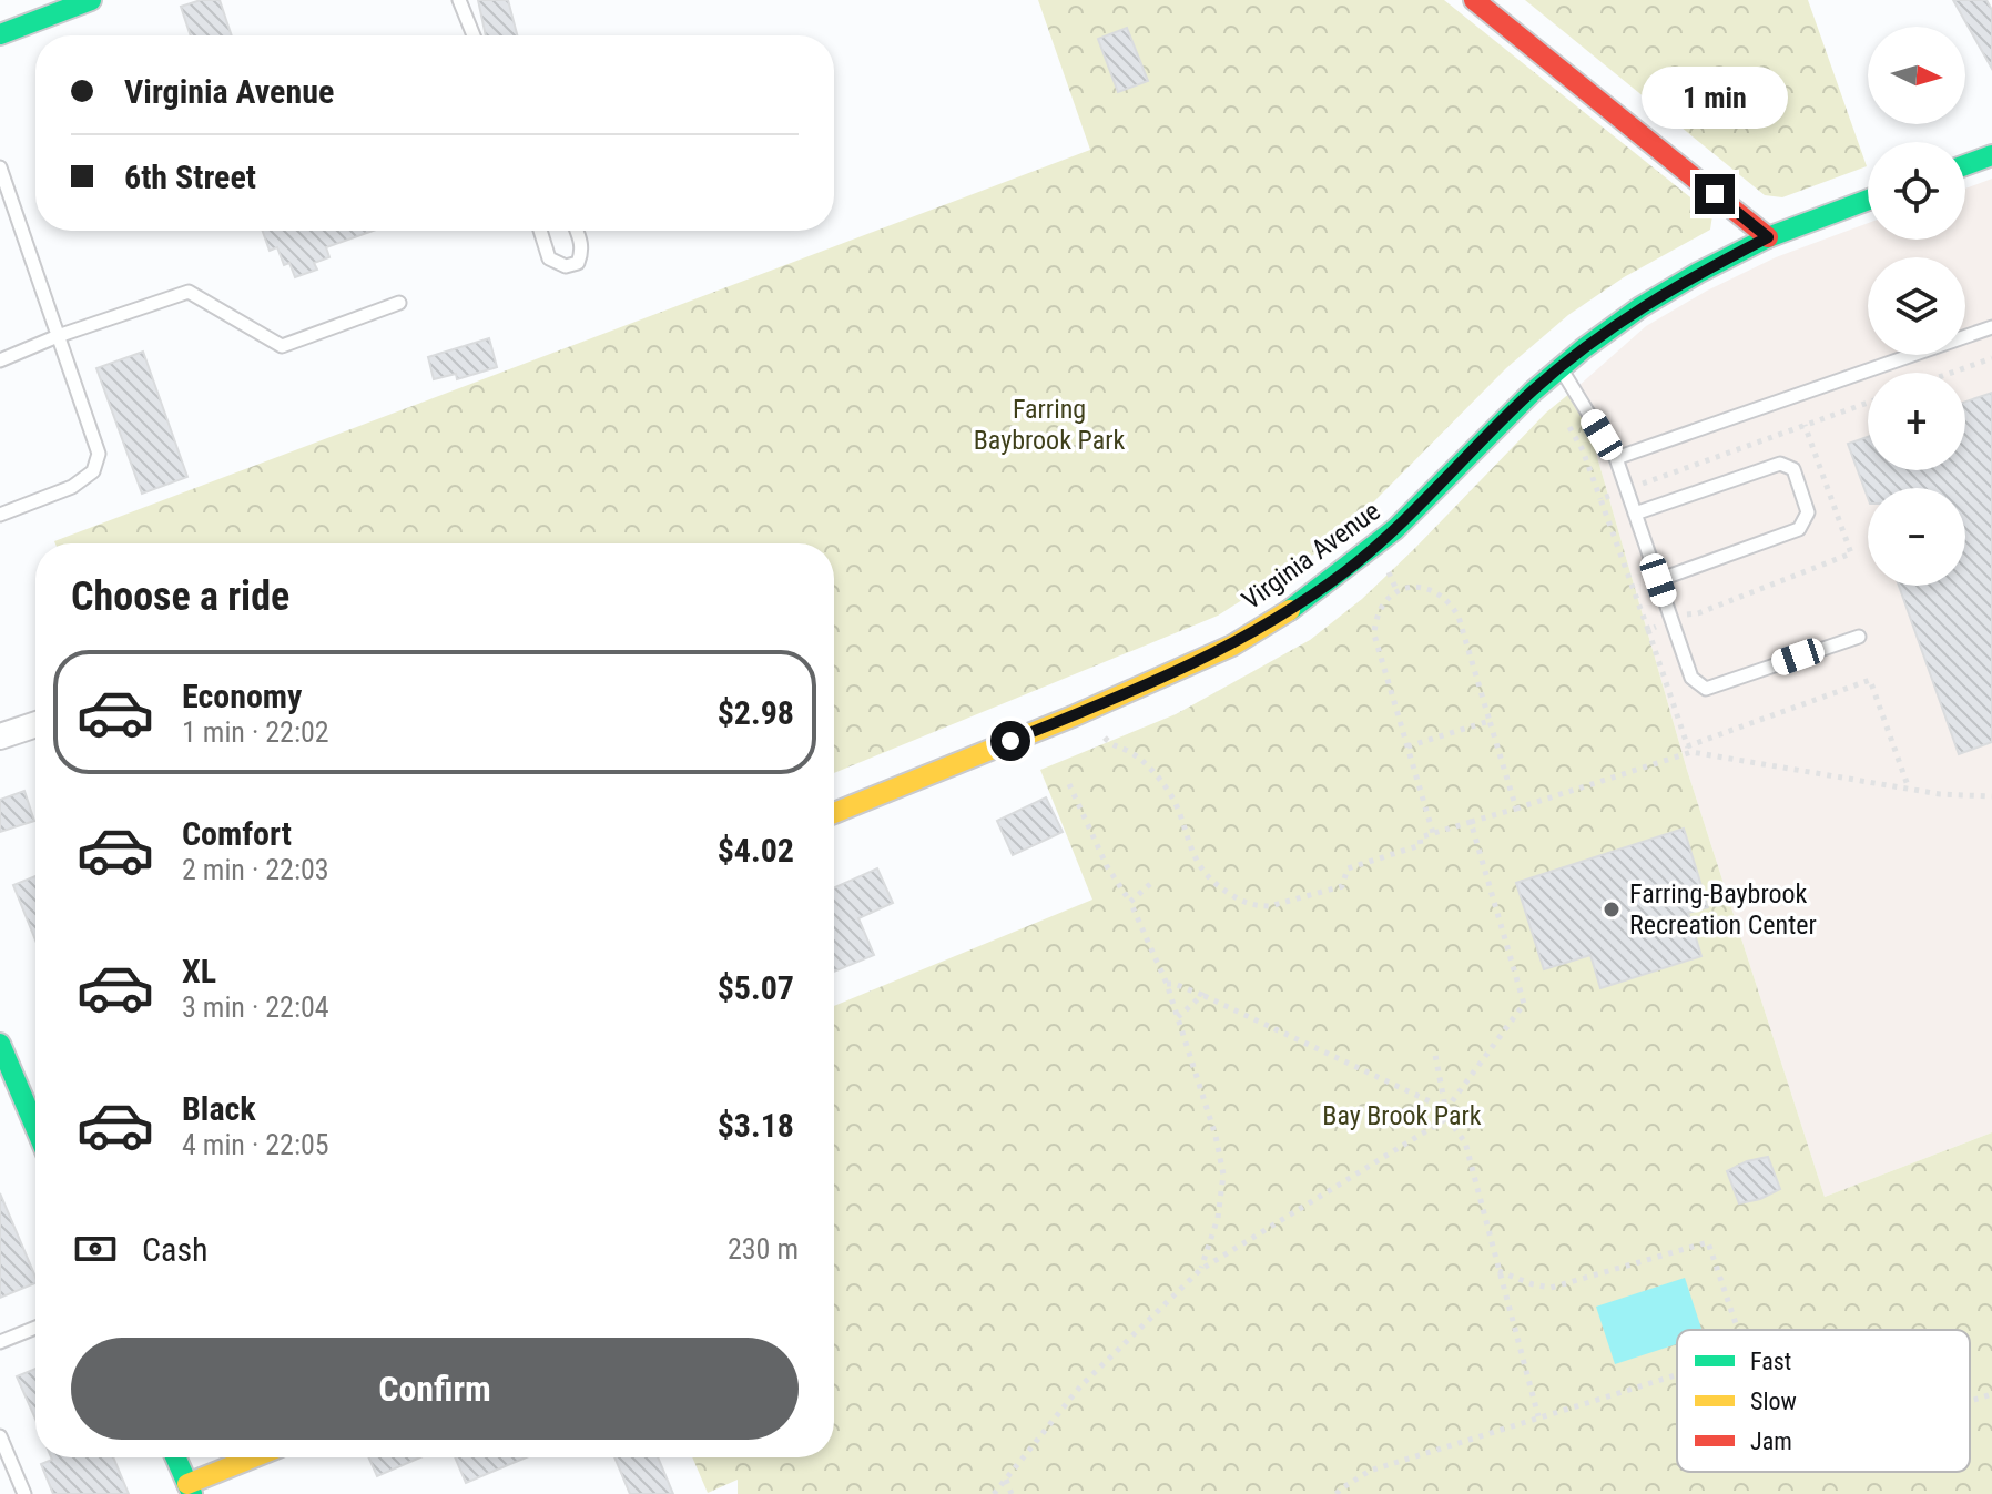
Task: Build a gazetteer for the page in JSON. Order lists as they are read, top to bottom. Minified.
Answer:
{"streets":{"street":["Virginia Avenue"]},"parks":["Farring Baybrook Park","Bay Brook Park"],"places":["Farring-Baybrook Recreation Center"],"legend":["Fast","Slow","Jam"],"north":"right","page":{"map_buttons":["+","−"],"banner":["Virginia Avenue","6th Street"],"bubble":"1 min","heading":"Choose a ride","list":[{"name":"Economy","note":"1 min · 22:02","value":"$2.98"},{"name":"Comfort","note":"2 min · 22:03","value":"$4.02"},{"name":"XL","note":"3 min · 22:04","value":"$5.07"},{"name":"Black","note":"4 min · 22:05","value":"$3.18"}],"pay":["Cash","230 m"],"buttons":"Confirm"}}
